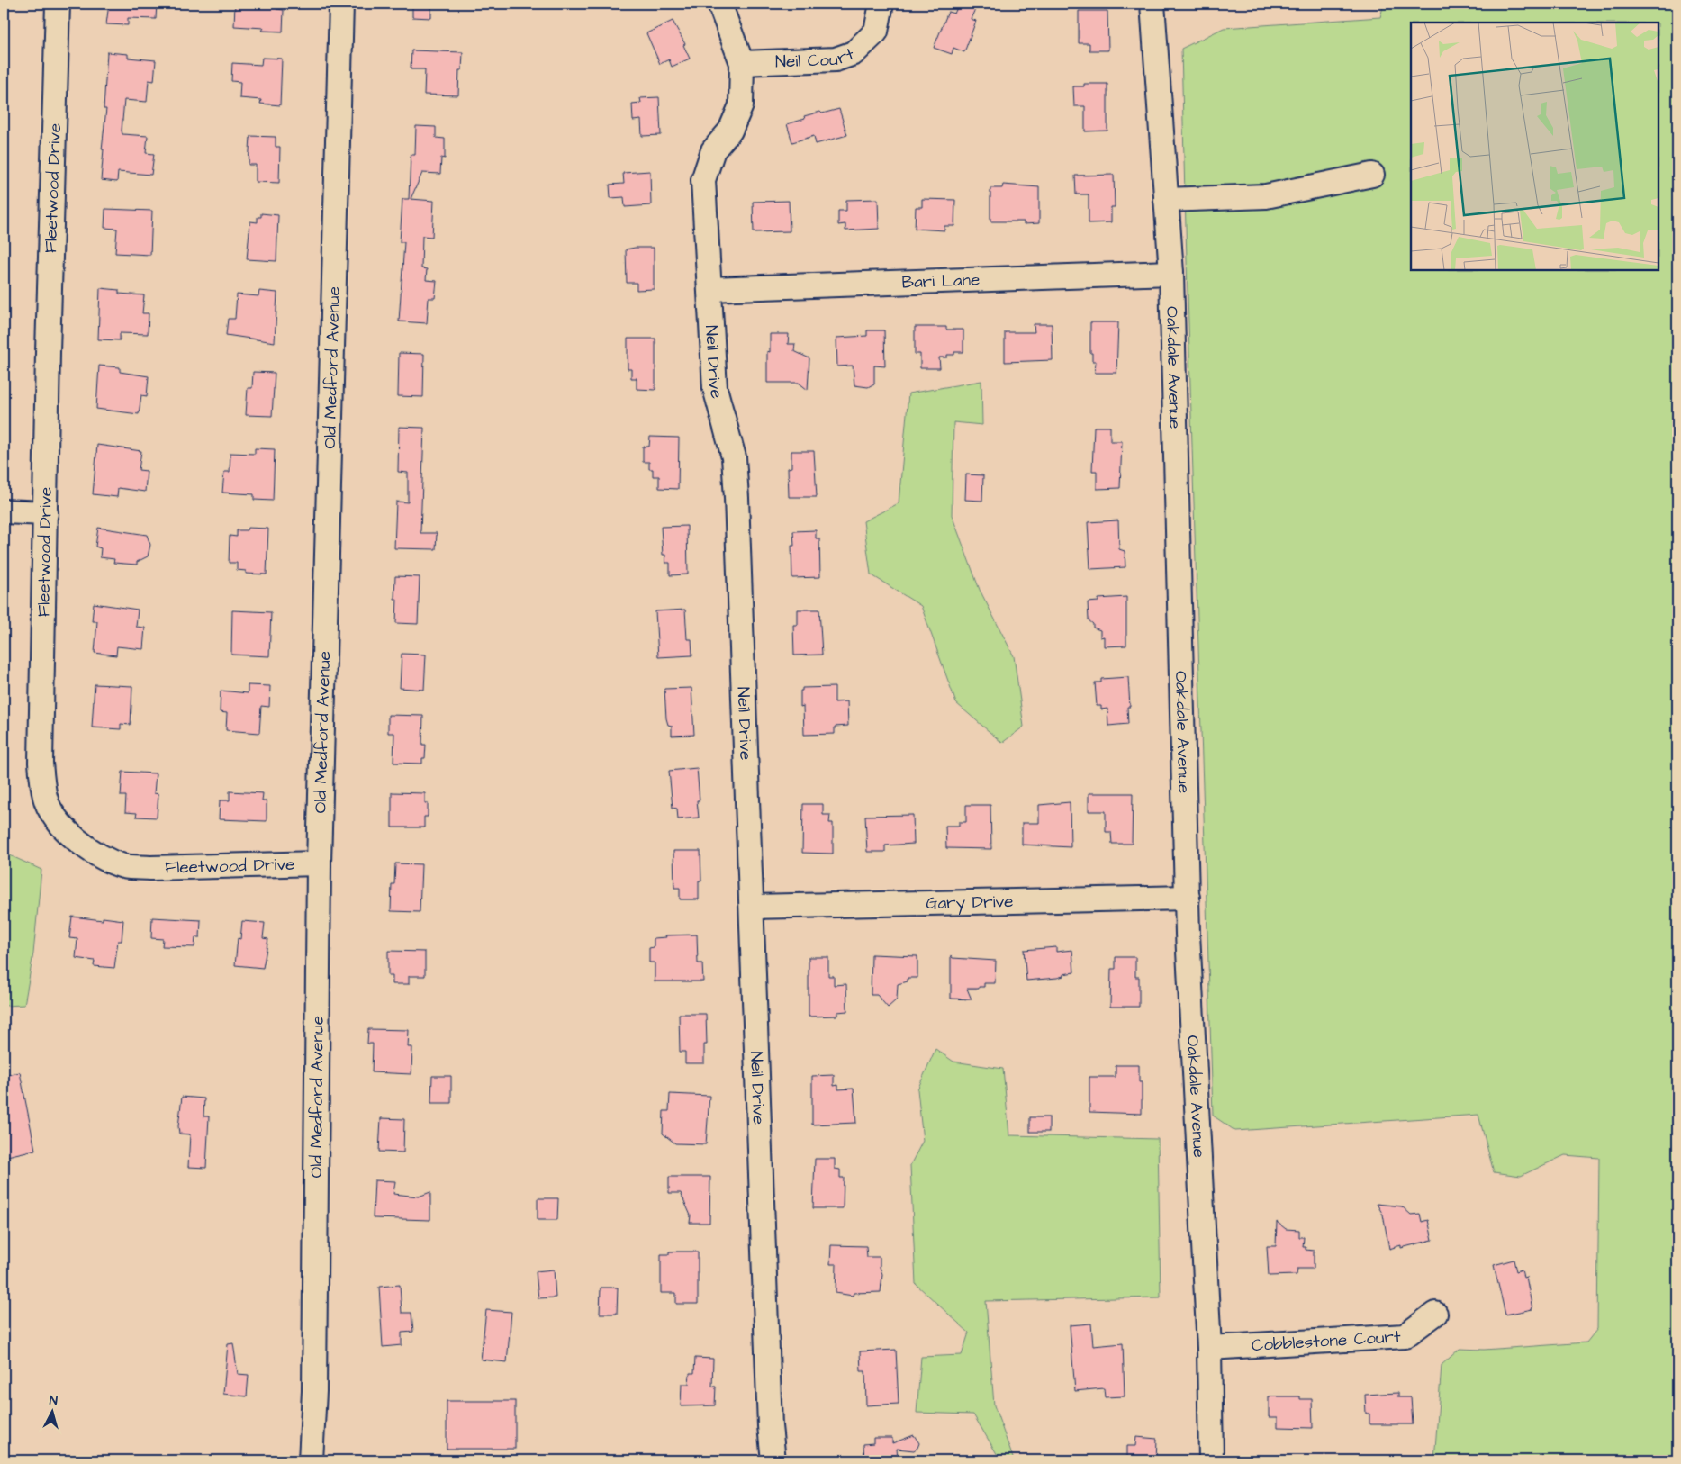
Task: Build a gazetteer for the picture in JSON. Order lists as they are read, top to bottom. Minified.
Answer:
{"streets":{"street":["Neil Court","Fleetwood Drive","Bari Lane","Neil Drive","Old Medford Avenue","Oakdale Avenue","Gary Drive","Cobblestone Court"]},"crossings":[["Neil Court","Neil Drive"],["Fleetwood Drive","Old Medford Avenue"],["Bari Lane","Neil Drive"],["Bari Lane","Oakdale Avenue"],["Neil Drive","Gary Drive"],["Oakdale Avenue","Gary Drive"],["Oakdale Avenue","Cobblestone Court"]],"north":"top"}
